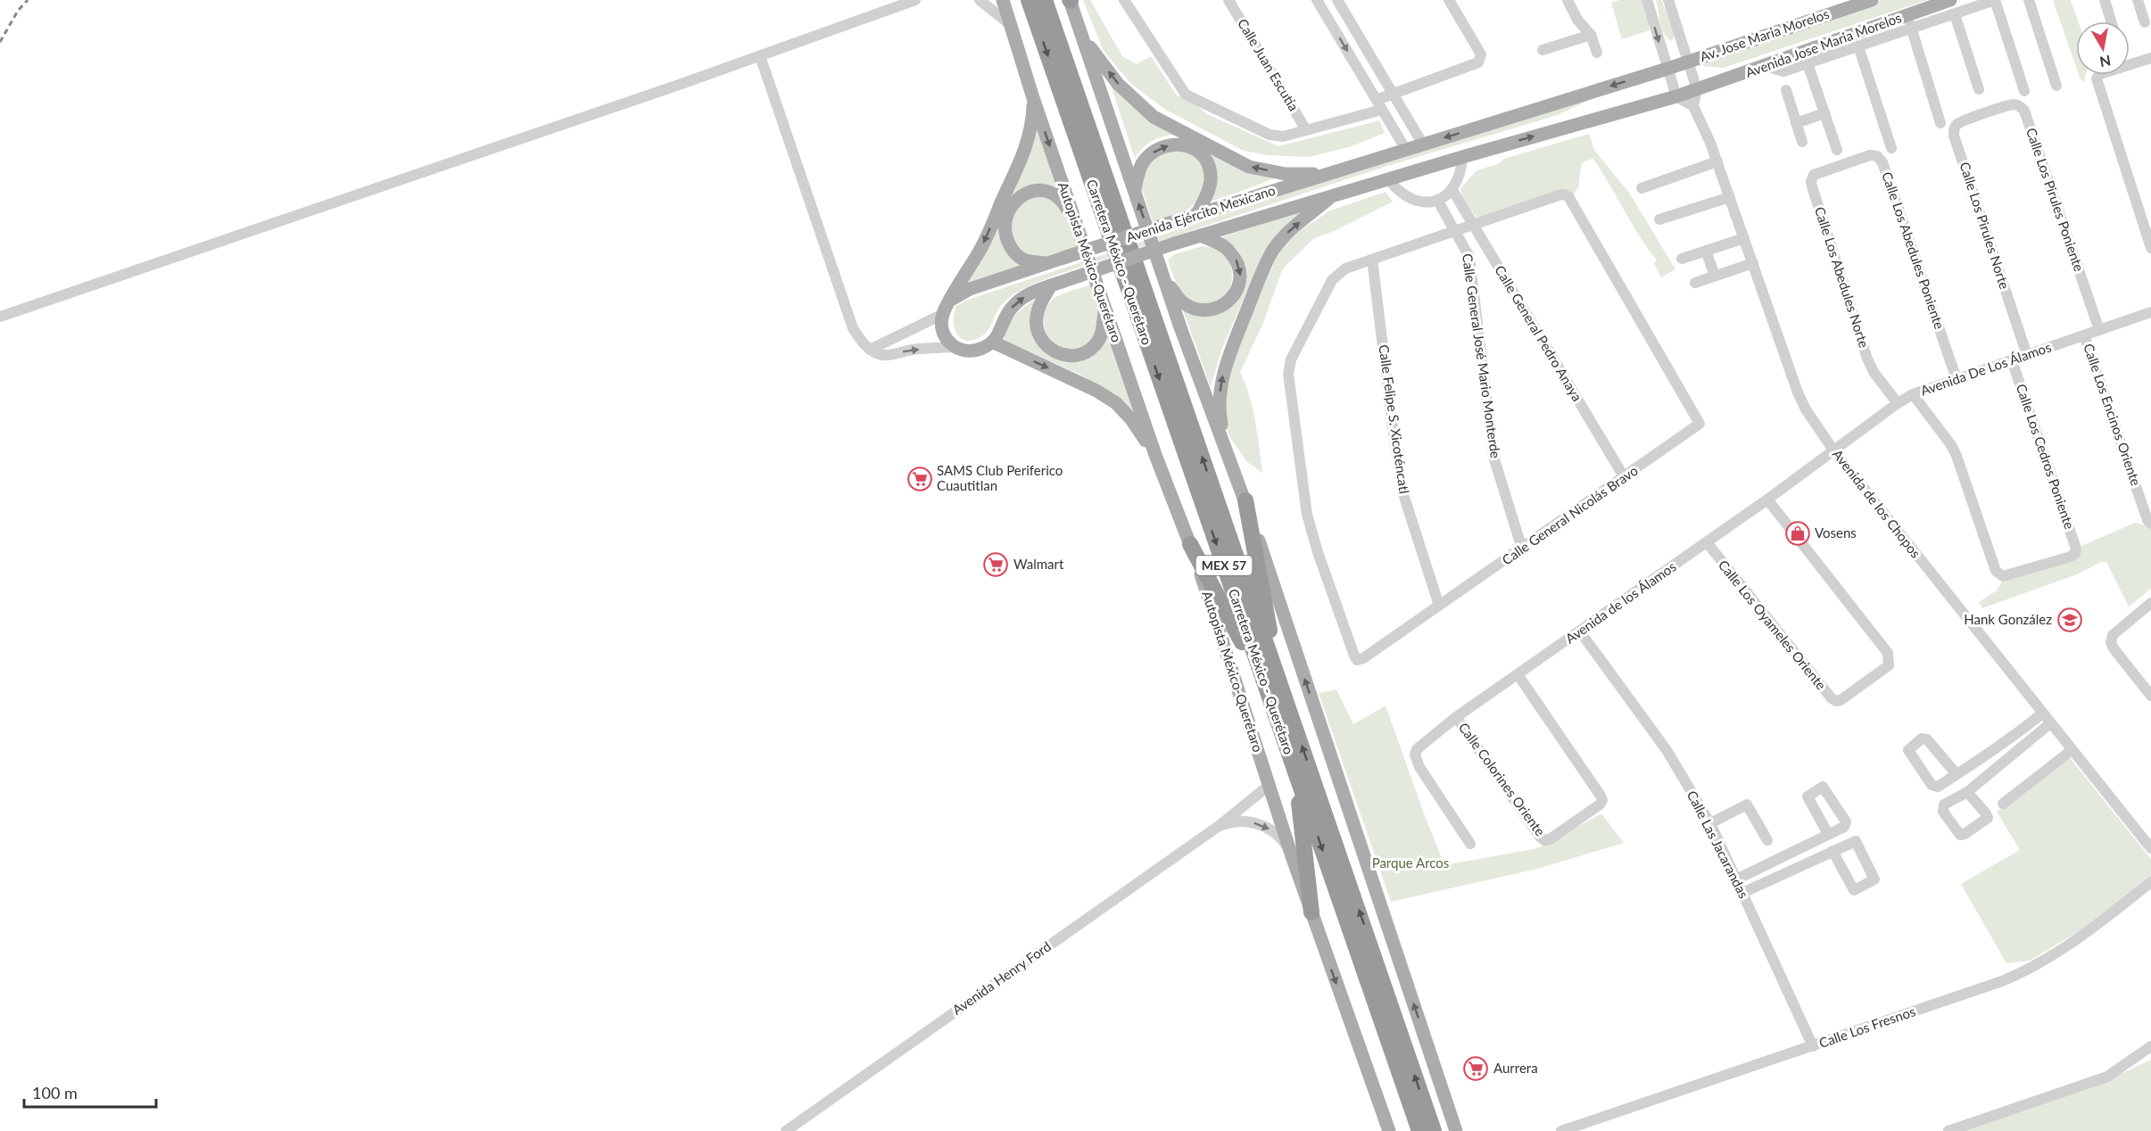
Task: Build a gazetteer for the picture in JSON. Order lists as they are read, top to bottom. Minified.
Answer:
{"streets":{"highway":["Carretera México - Querétaro","MEX 57"],"main road":["Av. Jose Maria Morelos","Avenida Jose Maria Morelos","Avenida Ejército Mexicano","Autopista México-Querétaro"],"street":["Calle Juan Escutia","Calle Los Pirules Poniente","Calle Los Pirules Norte","Calle Los Abedules Poniente","Calle Los Abedules Norte","Calle General Pedro Anaya","Calle General José Mario Monterde","Avenida De Los Álamos","Calle Los Encinos Oriente","Calle Felipe S. Xicoténcatl","Calle Los Cedros Poniente","Avenida de los Chopos","Calle General Nicolás Bravo","Avenida de los Álamos","Calle Los Oyameles Oriente","Calle Colorines Oriente","Calle Las Jacarandas","Avenida Henry Ford","Calle Los Fresnos"]},"crossings":[["Av. Jose Maria Morelos","Avenida Ejército Mexicano"],["Avenida Jose Maria Morelos","Avenida Ejército Mexicano"],["Calle Los Pirules Poniente","Calle Los Pirules Norte"],["Calle Los Pirules Poniente","Avenida De Los Álamos"],["Calle Los Pirules Norte","Avenida De Los Álamos"],["Calle Los Abedules Poniente","Calle Los Abedules Norte"],["Calle Los Abedules Poniente","Avenida De Los Álamos"],["Autopista México-Querétaro","Avenida Henry Ford"],["Calle Los Abedules Norte","Avenida De Los Álamos"],["Calle General Pedro Anaya","Calle General Nicolás Bravo"],["Calle General José Mario Monterde","Calle General Nicolás Bravo"],["Avenida De Los Álamos","Calle Los Encinos Oriente"],["Avenida De Los Álamos","Calle Los Cedros Poniente"],["Avenida De Los Álamos","Avenida de los Chopos"],["Avenida De Los Álamos","Avenida de los Álamos"],["Calle Felipe S. Xicoténcatl","Calle General Nicolás Bravo"],["Avenida de los Chopos","Avenida de los Álamos"],["Avenida de los Álamos","Calle Los Oyameles Oriente"],["Avenida de los Álamos","Calle Colorines Oriente"],["Avenida de los Álamos","Calle Las Jacarandas"],["Calle Las Jacarandas","Calle Los Fresnos"]],"parks":["Parque Arcos"],"places":{"supermarket":["SAMS Club Periferico Cuautitlan","Walmart","Aurrera"],"shop":["Vosens"],"school or university":["Hank González"]},"scale_bar":"100 m","north":"bottom"}
